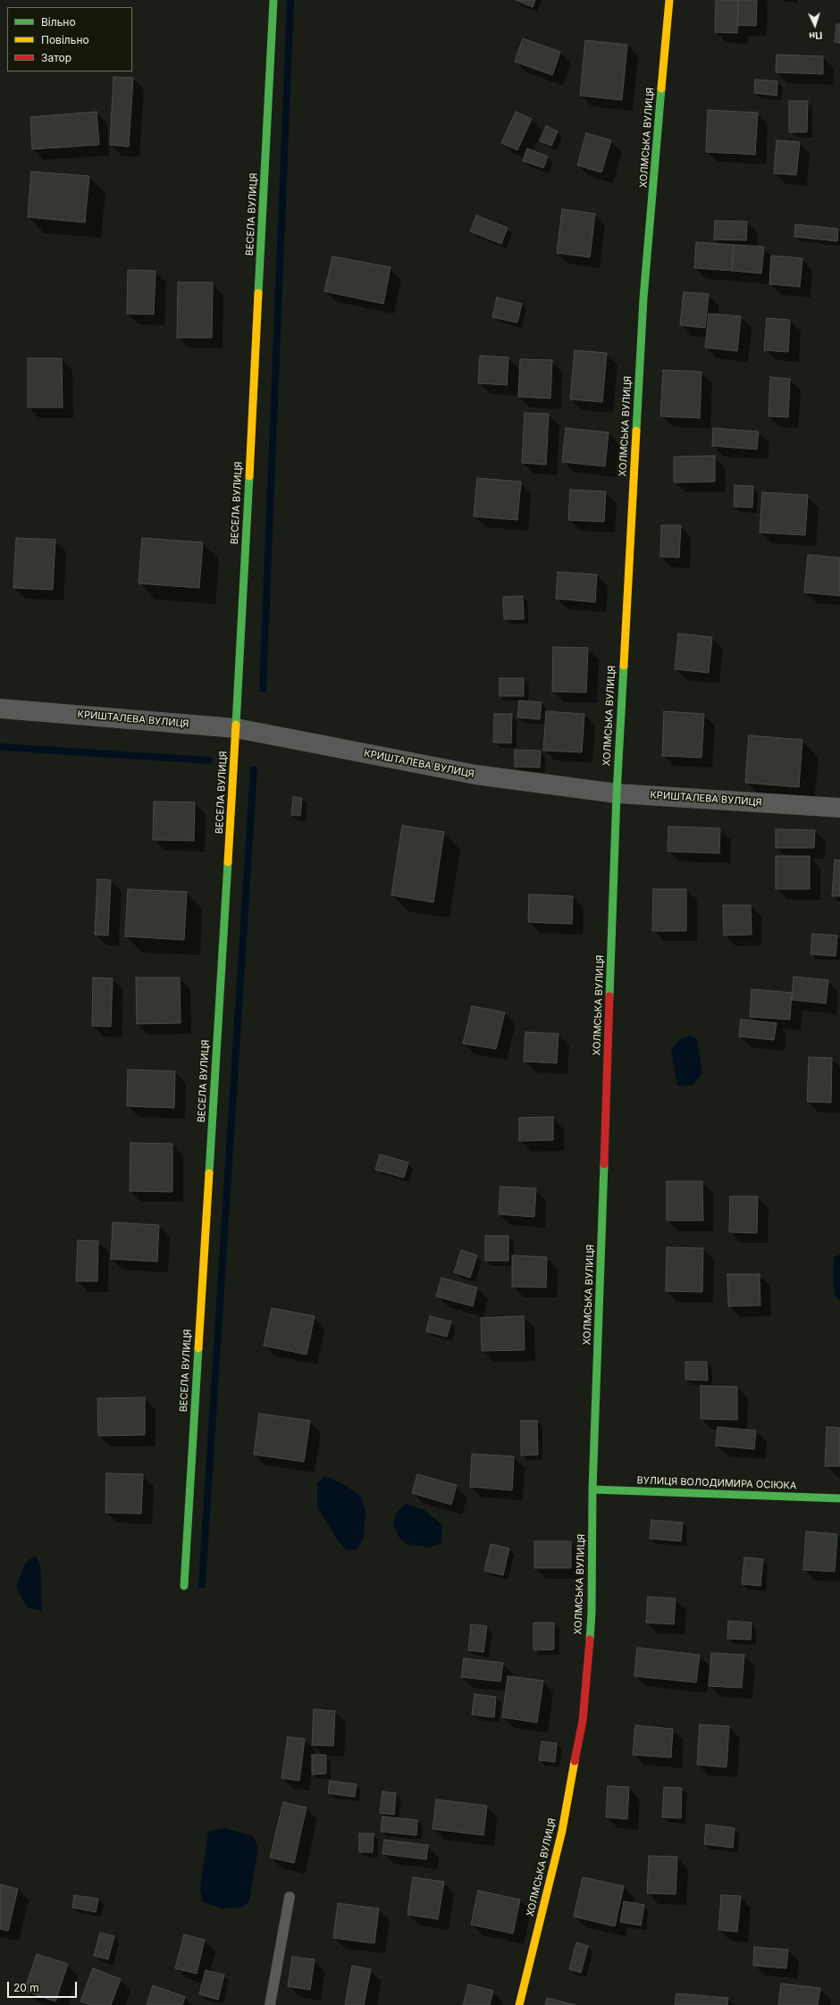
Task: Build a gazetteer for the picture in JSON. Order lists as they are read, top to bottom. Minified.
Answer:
{"streets":{"street":["ХОЛМСЬКА ВУЛИЦЯ","ВЕСЕЛА ВУЛИЦЯ","КРИШТАЛЕВА ВУЛИЦЯ","ВУЛИЦЯ ВОЛОДИМИРА ОСІЮКА"]},"crossings":[["ХОЛМСЬКА ВУЛИЦЯ","КРИШТАЛЕВА ВУЛИЦЯ"],["ХОЛМСЬКА ВУЛИЦЯ","ВУЛИЦЯ ВОЛОДИМИРА ОСІЮКА"],["ВЕСЕЛА ВУЛИЦЯ","КРИШТАЛЕВА ВУЛИЦЯ"]],"legend":["Вільно","Повільно","Затор"],"scale_bar":"20 m","north":"bottom"}
